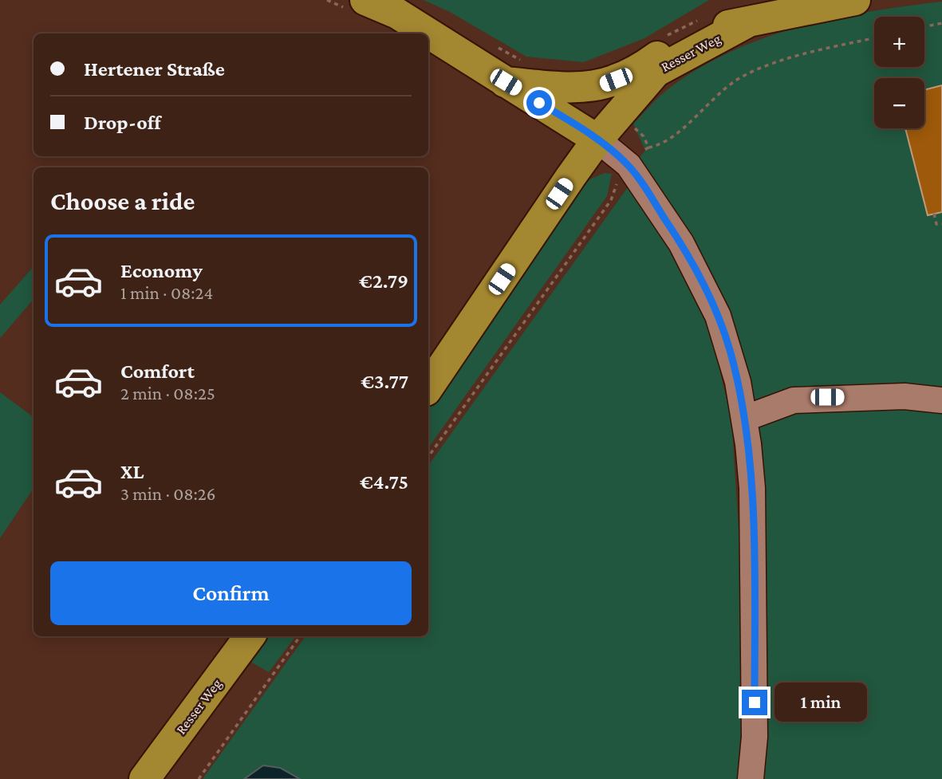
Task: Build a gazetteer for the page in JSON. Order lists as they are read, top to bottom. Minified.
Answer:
{"streets":{"main road":["Resser Weg"]},"page":{"map_buttons":["+","−"],"banner":["Hertener Straße","Drop-off"],"heading":"Choose a ride","list":[{"name":"Economy","note":"1 min · 08:24","value":"€2.79"},{"name":"Comfort","note":"2 min · 08:25","value":"€3.77"},{"name":"XL","note":"3 min · 08:26","value":"€4.75"}],"buttons":"Confirm","bubble":"1 min"}}
